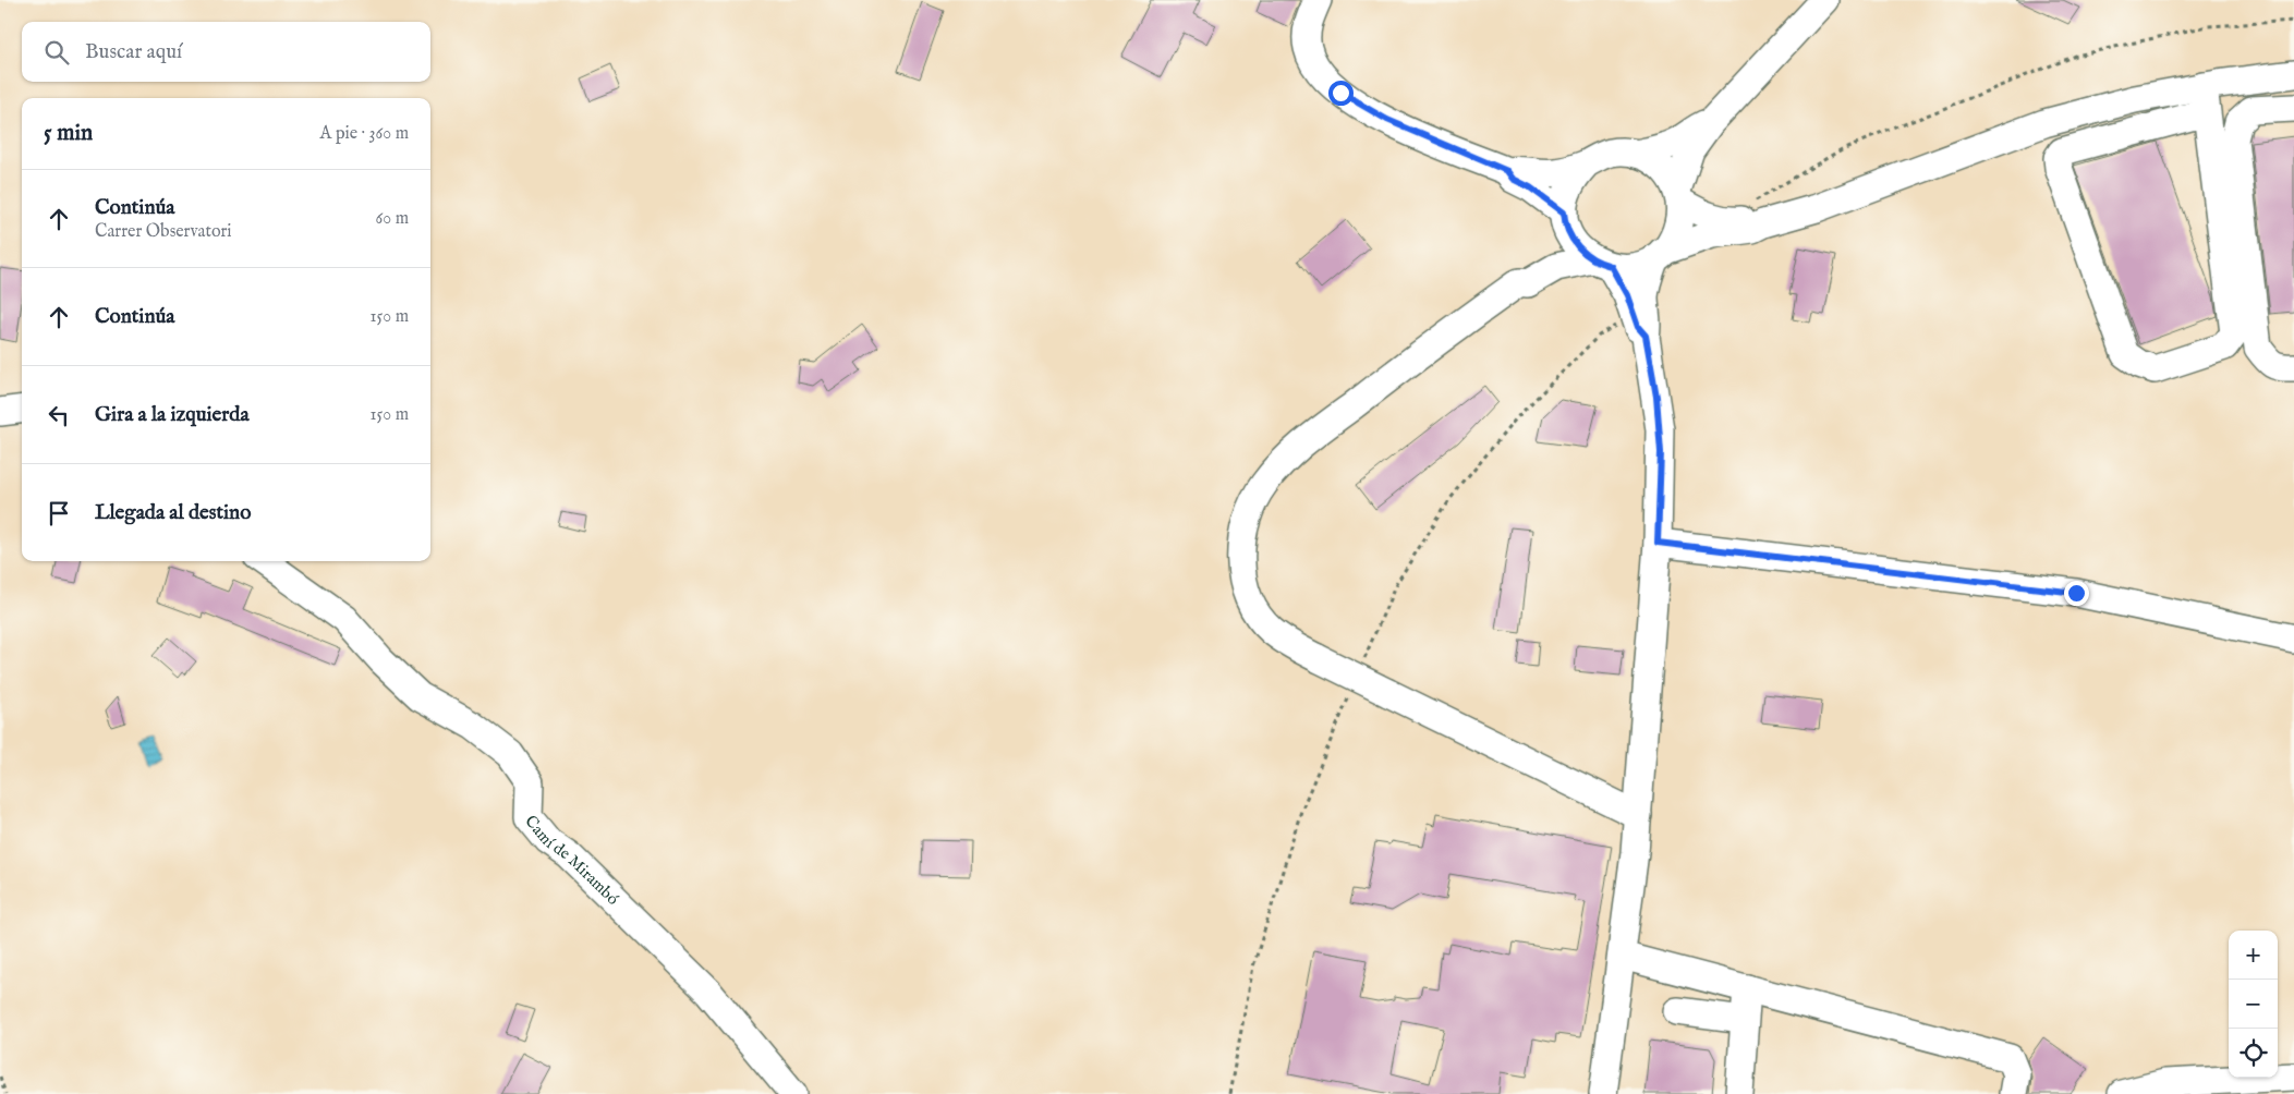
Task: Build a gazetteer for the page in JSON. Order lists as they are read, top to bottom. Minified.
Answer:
{"streets":{"street":["Camí de Mirambó"]},"page":{"search":"Buscar aquí","heading":["5 min","A pie · 360 m"],"list":[["Continúa","Carrer Observatori","60 m"],["Continúa","150 m"],["Gira a la izquierda","150 m"],"Llegada al destino"],"map_buttons":["+","−"]}}
